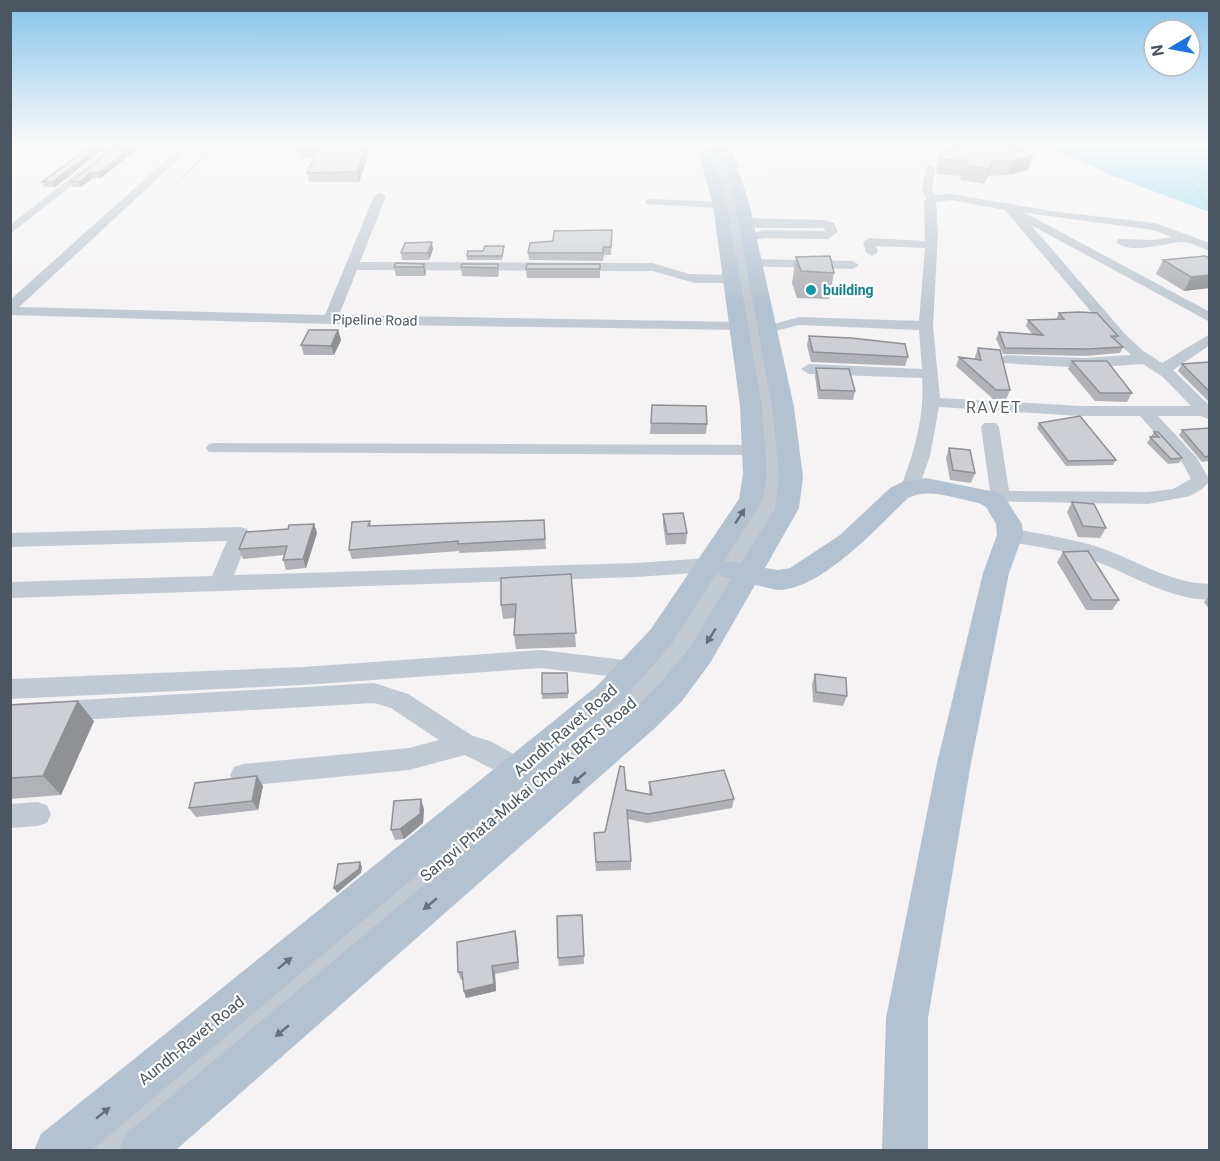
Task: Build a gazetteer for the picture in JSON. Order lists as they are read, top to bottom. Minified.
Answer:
{"streets":{"main road":["Aundh-Ravet Road"],"street":["Pipeline Road","Sangvi Phata-Mukai Chowk BRTS Road"]},"crossings":[["Pipeline Road","Aundh-Ravet Road"],["Aundh-Ravet Road","Sangvi Phata-Mukai Chowk BRTS Road"]],"districts":["RAVET"],"places":["building"],"north":"left"}
